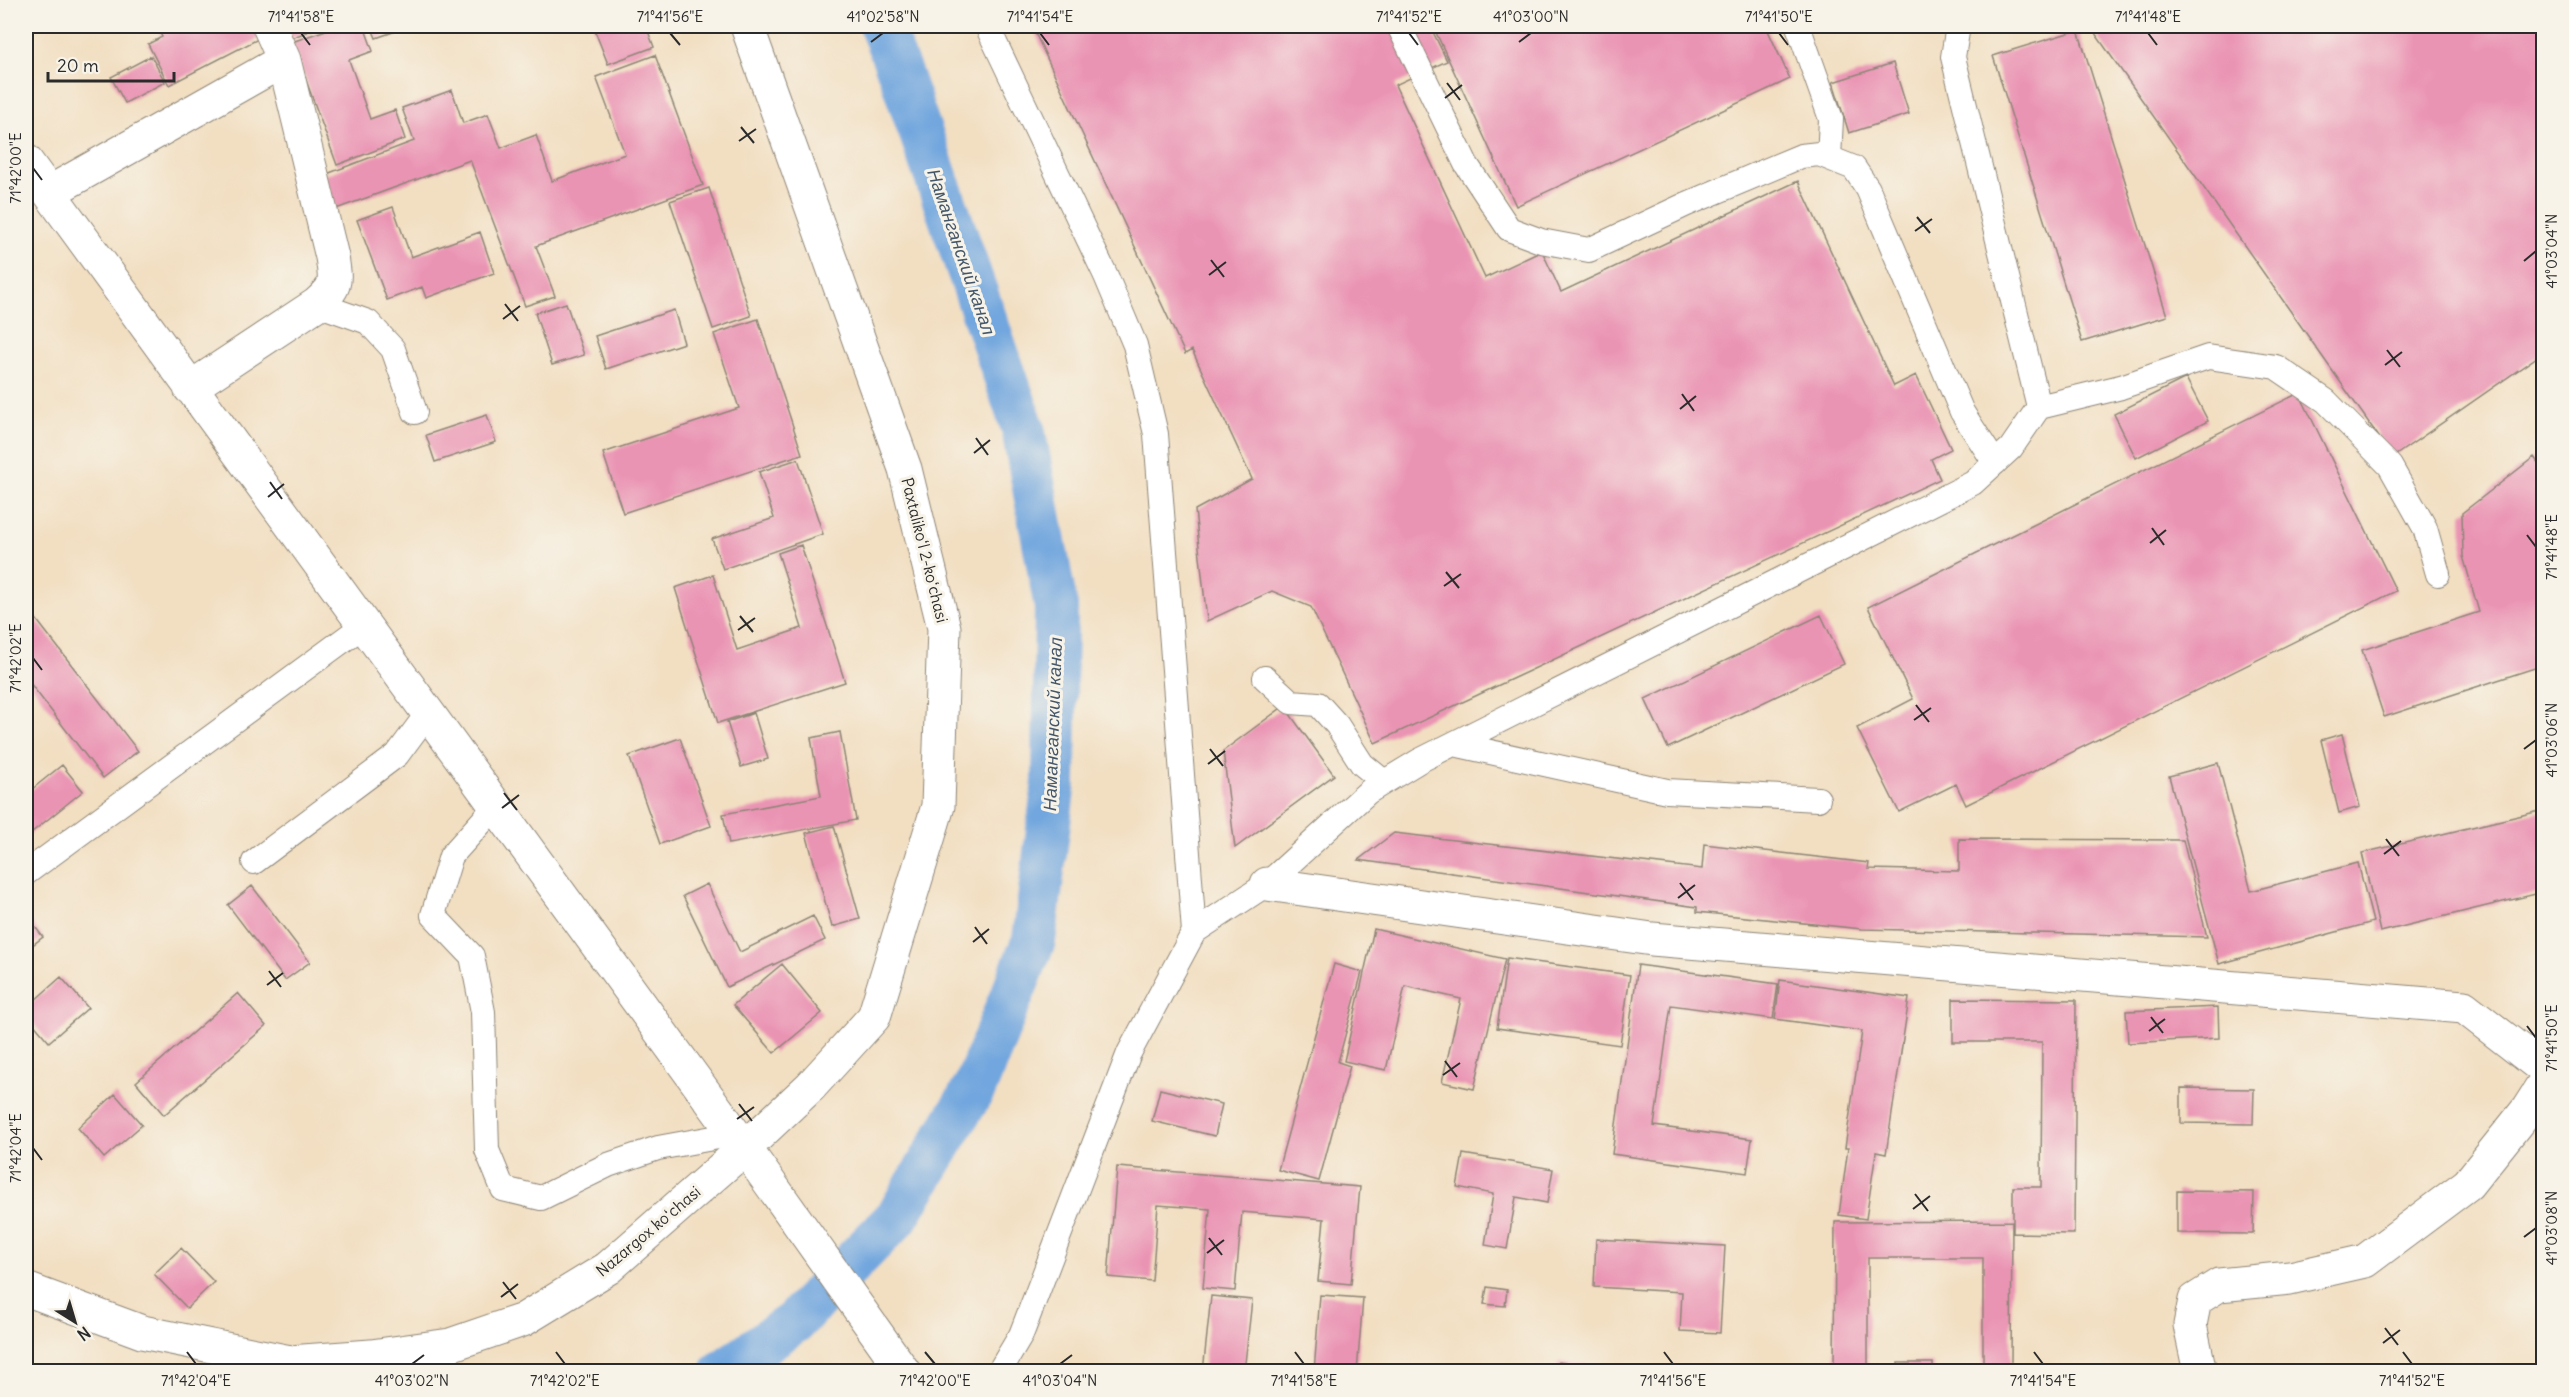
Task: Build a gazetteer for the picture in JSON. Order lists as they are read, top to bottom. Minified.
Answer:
{"streets":{"street":["Paxtalikoʻl 2-koʻchasi","Nazargox koʻchasi"]},"crossings":[["Paxtalikoʻl 2-koʻchasi","Nazargox koʻchasi"]],"water":["Наманганский канал"],"scale_bar":"20 m","north":"bottom right","coordinates":["71°41'58\"E","71°41'56\"E","41°02'58\"N","71°41'54\"E","71°41'52\"E","41°03'00\"N","71°41'50\"E","71°41'48\"E","71°42'00\"E","41°03'04\"N","71°42'02\"E","41°03'06\"N","71°42'04\"E","41°03'08\"N","41°03'02\"N"]}
